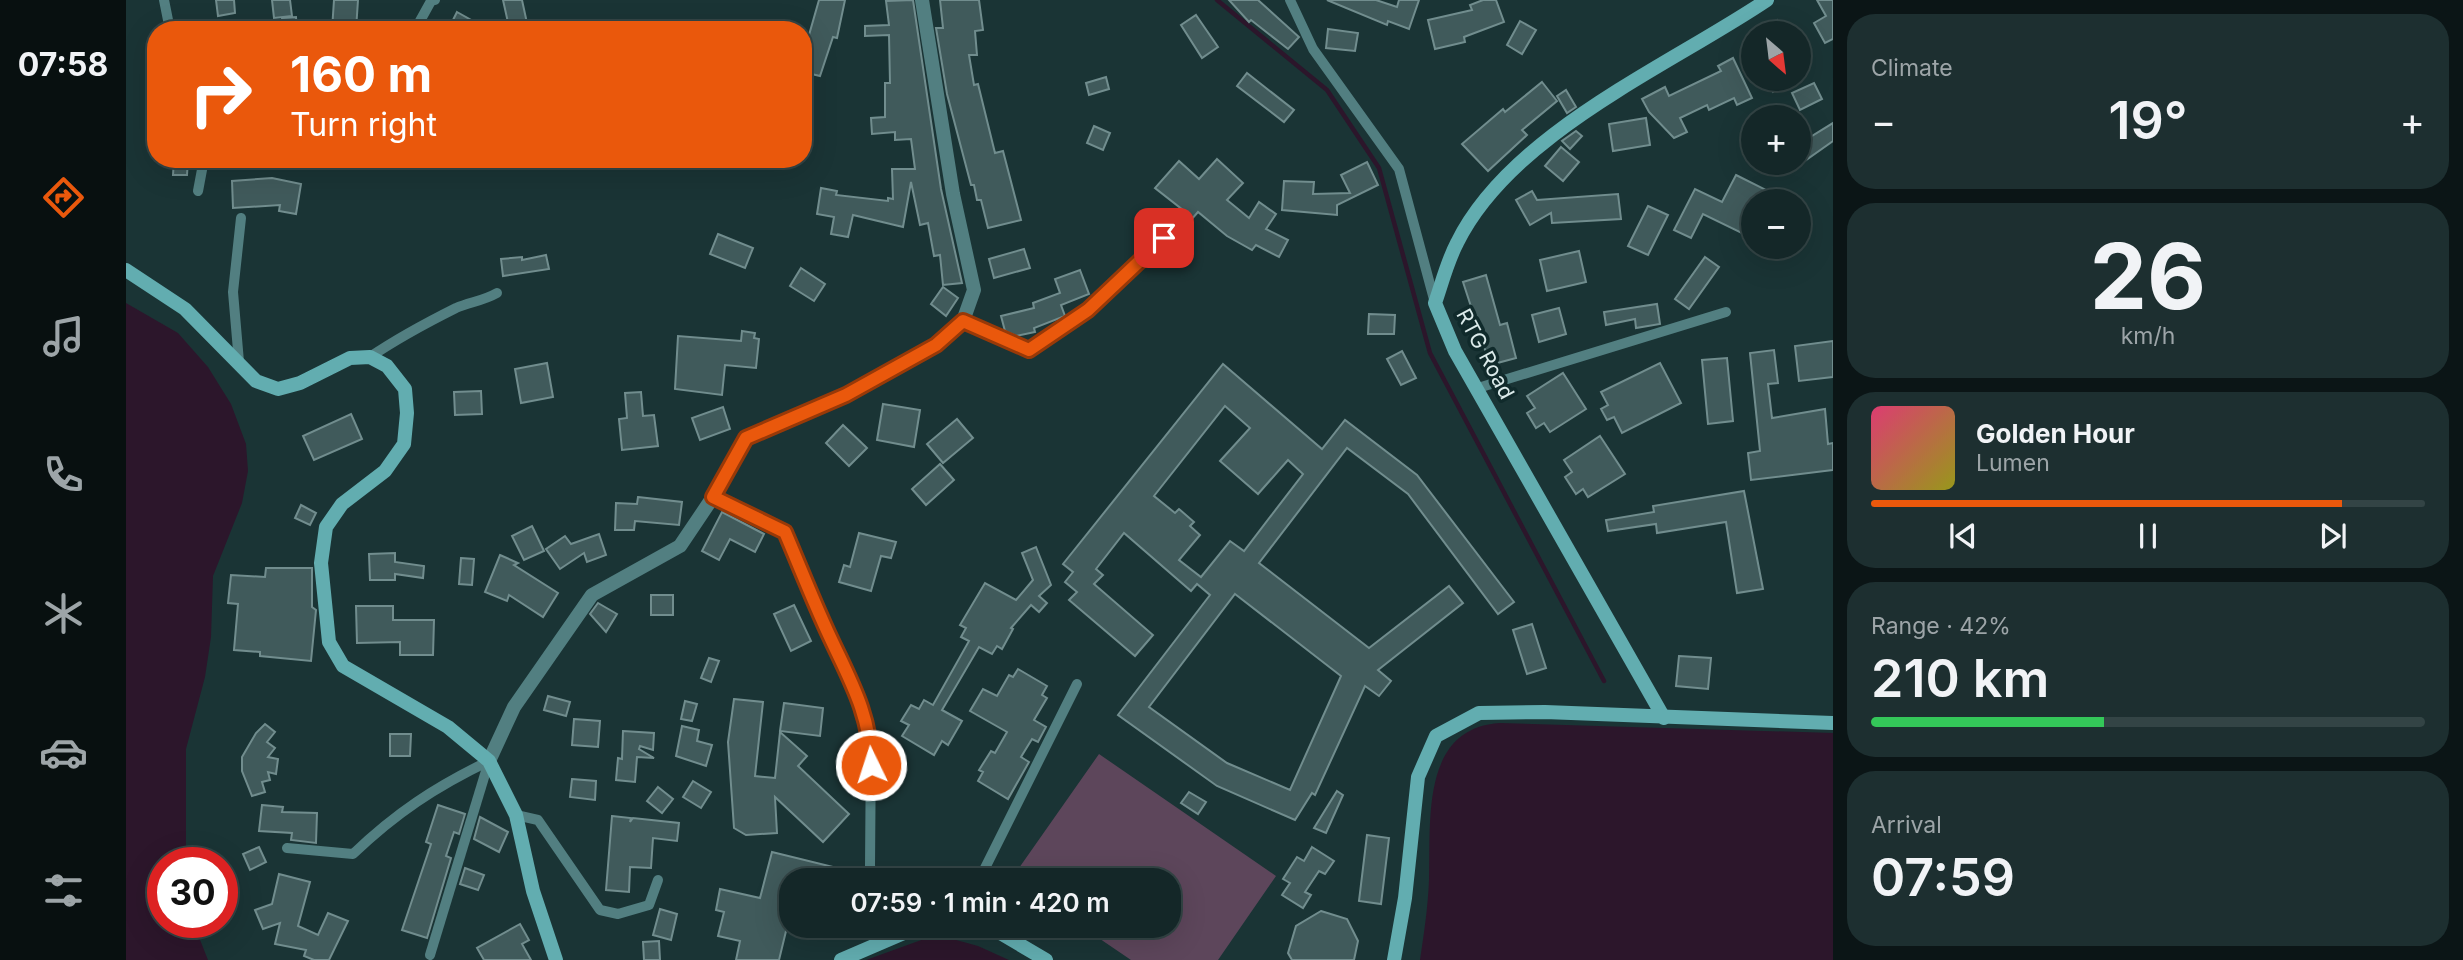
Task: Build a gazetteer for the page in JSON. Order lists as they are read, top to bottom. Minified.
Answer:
{"streets":{"main road":["RTG Road"]},"north":"bottom right","page":{"tabs":"07:58","tile":["Climate",["26","km/h"],["Range · 42%","210 km"],["Arrival","07:59"]],"map_buttons":["+","−"],"turn":["160 m","Turn right"],"heat":["−","19°","+"],"song":["Golden Hour","Lumen"],"limit":"30","trip":"07:59 · 1 min · 420 m"}}
